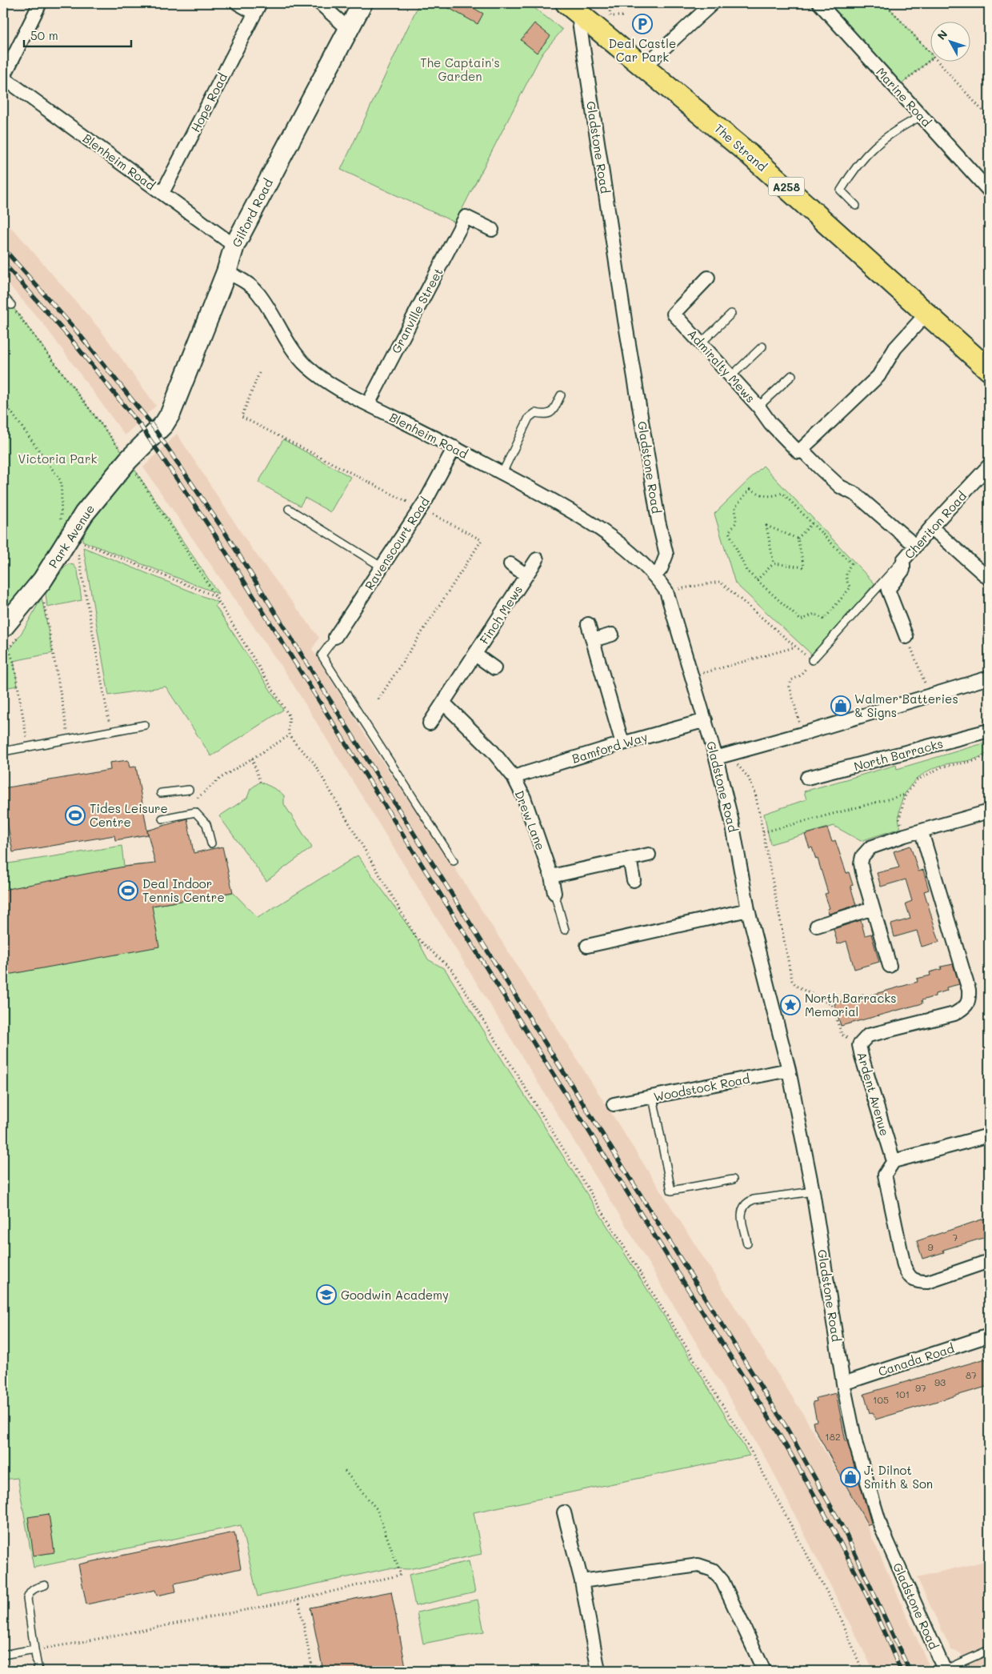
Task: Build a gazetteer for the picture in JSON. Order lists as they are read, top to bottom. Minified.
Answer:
{"streets":{"main road":["The Strand","A258"],"street":["Marine Road","Hope Road","Gladstone Road","Blenheim Road","Gilford Road","Granville Street","Admiralty Mews","Cheriton Road","Park Avenue","Ravenscourt Road","Finch Mews","Bamford Way","North Barracks","Drew Lane","Woodstock Road","Ardent Avenue","Canada Road"]},"crossings":[["Hope Road","Blenheim Road"],["Gladstone Road","The Strand"],["Gladstone Road","Blenheim Road"],["Gladstone Road","Bamford Way"],["Gladstone Road","Woodstock Road"],["Gladstone Road","Canada Road"],["Blenheim Road","Gilford Road"],["Blenheim Road","Granville Street"],["Blenheim Road","Ravenscourt Road"],["Gilford Road","Park Avenue"],["Finch Mews","Drew Lane"],["Bamford Way","Drew Lane"]],"parks":["The Captain's Garden","Victoria Park"],"places":{"parking":["Deal Castle Car Park"],"shop":["Walmer Batteries & Signs","J. Dilnot Smith & Son"],"sports":["Tides Leisure Centre","Deal Indoor Tennis Centre"],"place":["North Barracks Memorial"],"school or university":["Goodwin Academy"]},"house_numbers":["7","9","87","93","97","101","105","182"],"scale_bar":"50 m","north":"top left"}
